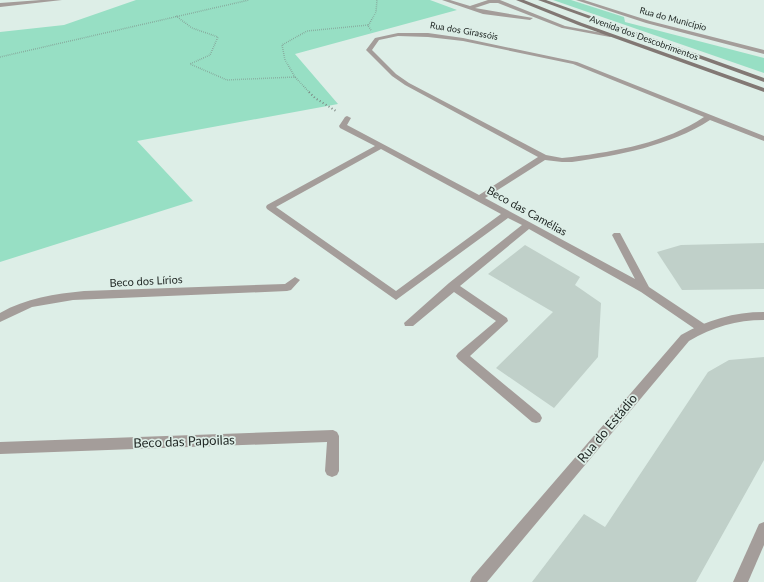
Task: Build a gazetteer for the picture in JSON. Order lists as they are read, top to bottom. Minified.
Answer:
{"streets":{"main road":["Avenida dos Descobrimentos"],"street":["Rua do Município","Rua dos Girassóis","Beco das Camélias","Beco dos Lírios","Rua do Estádio","Beco das Papoilas"]},"crossings":[["Beco das Camélias","Rua do Estádio"]]}
